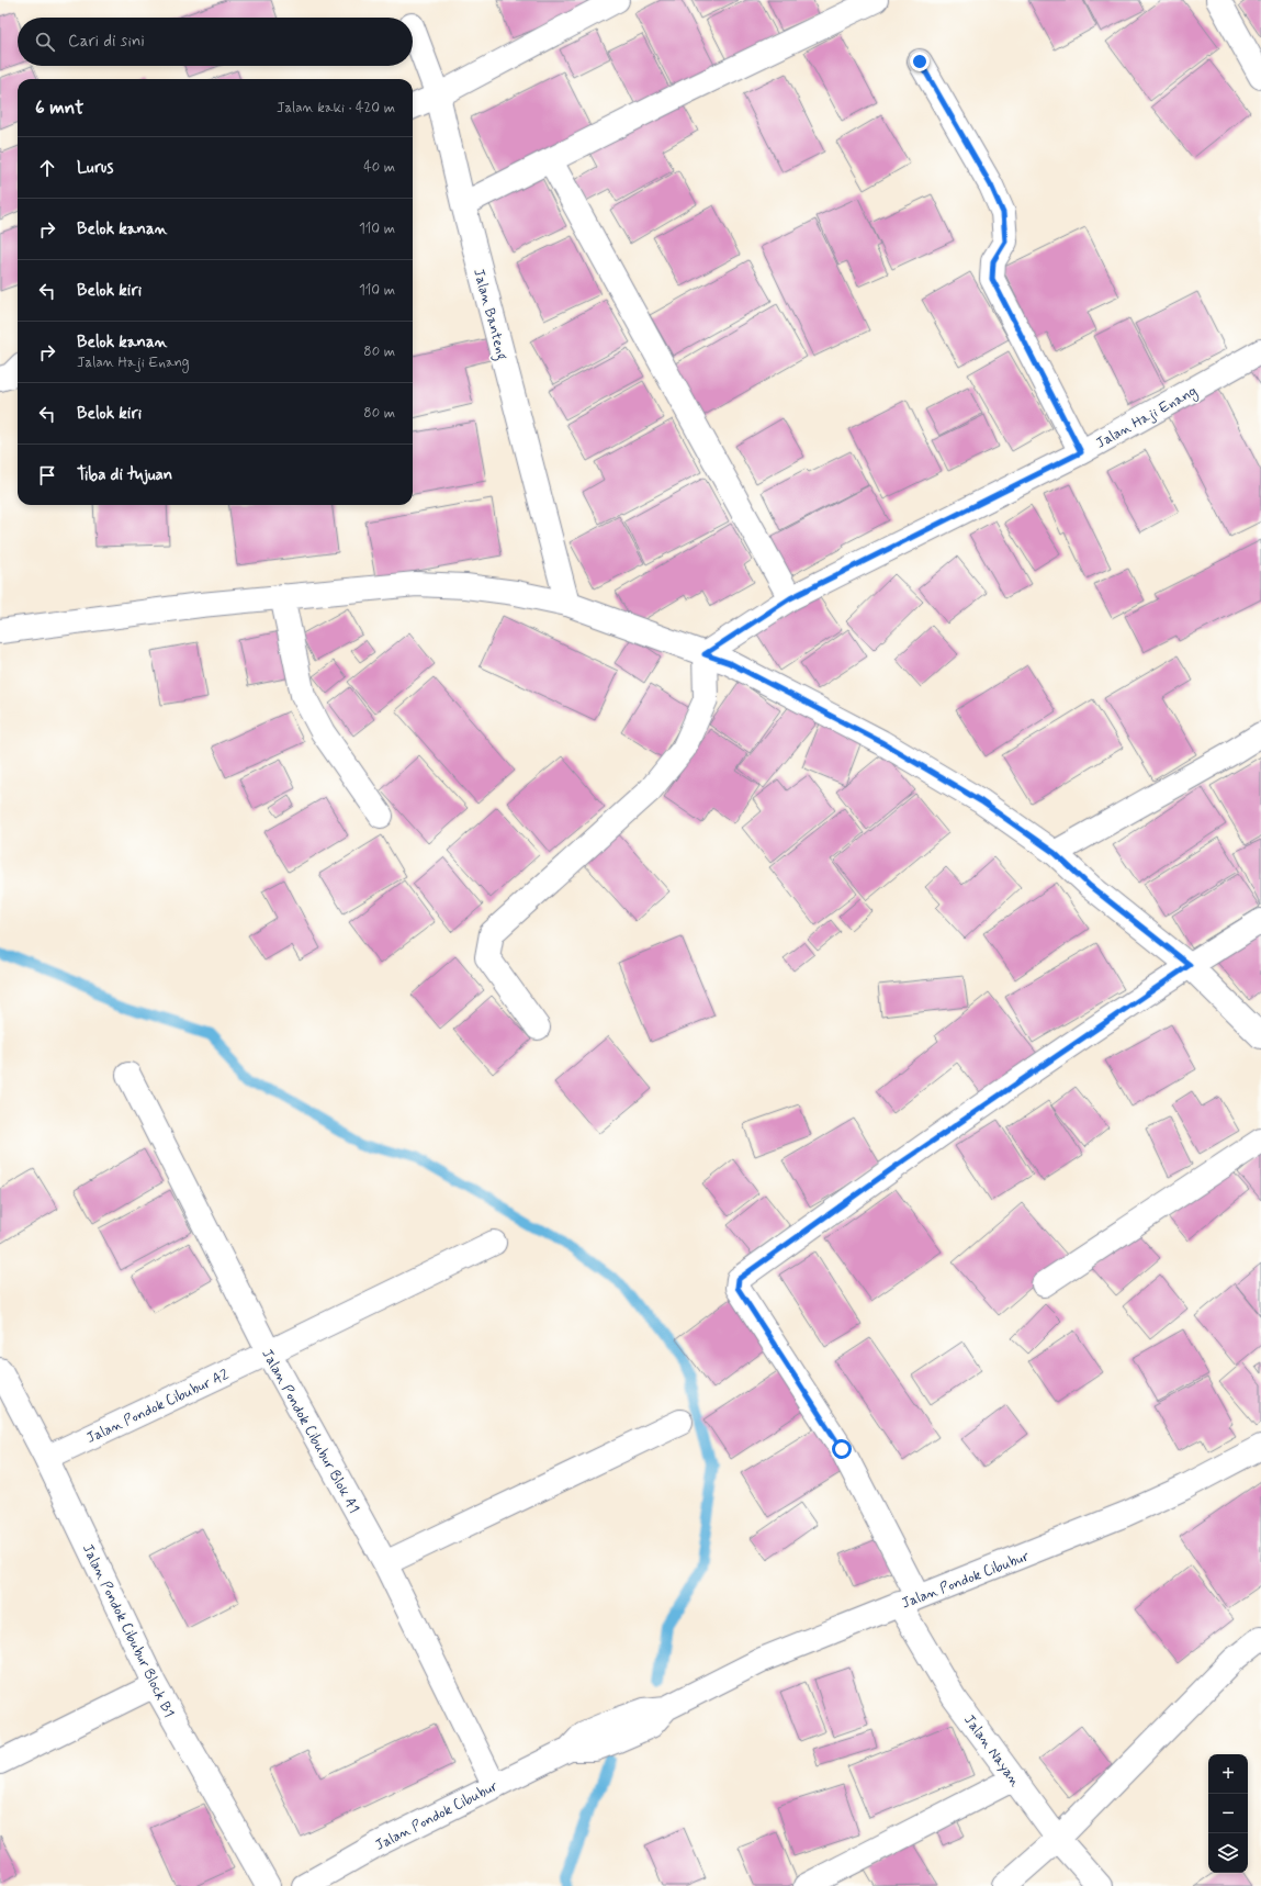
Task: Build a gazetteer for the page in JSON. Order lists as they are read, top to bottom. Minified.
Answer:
{"streets":{"street":["Jalan Banteng","Jalan Haji Enang","Jalan Pondok Cibubur A2","Jalan Pondok Cibubur Blok A1","Jalan Pondok Cibubur","Jalan Pondok Cibubur Block B1","Jalan Nayan"]},"crossings":[["Jalan Pondok Cibubur A2","Jalan Pondok Cibubur Blok A1"],["Jalan Pondok Cibubur A2","Jalan Pondok Cibubur Block B1"],["Jalan Pondok Cibubur Blok A1","Jalan Pondok Cibubur"],["Jalan Pondok Cibubur","Jalan Nayan"]],"page":{"search":"Cari di sini","heading":["6 mnt","Jalan kaki · 420 m"],"list":[["Lurus","40 m"],["Belok kanan","110 m"],["Belok kiri","110 m"],["Belok kanan","Jalan Haji Enang","80 m"],["Belok kiri","80 m"],"Tiba di tujuan"],"map_buttons":["+","−"]}}
